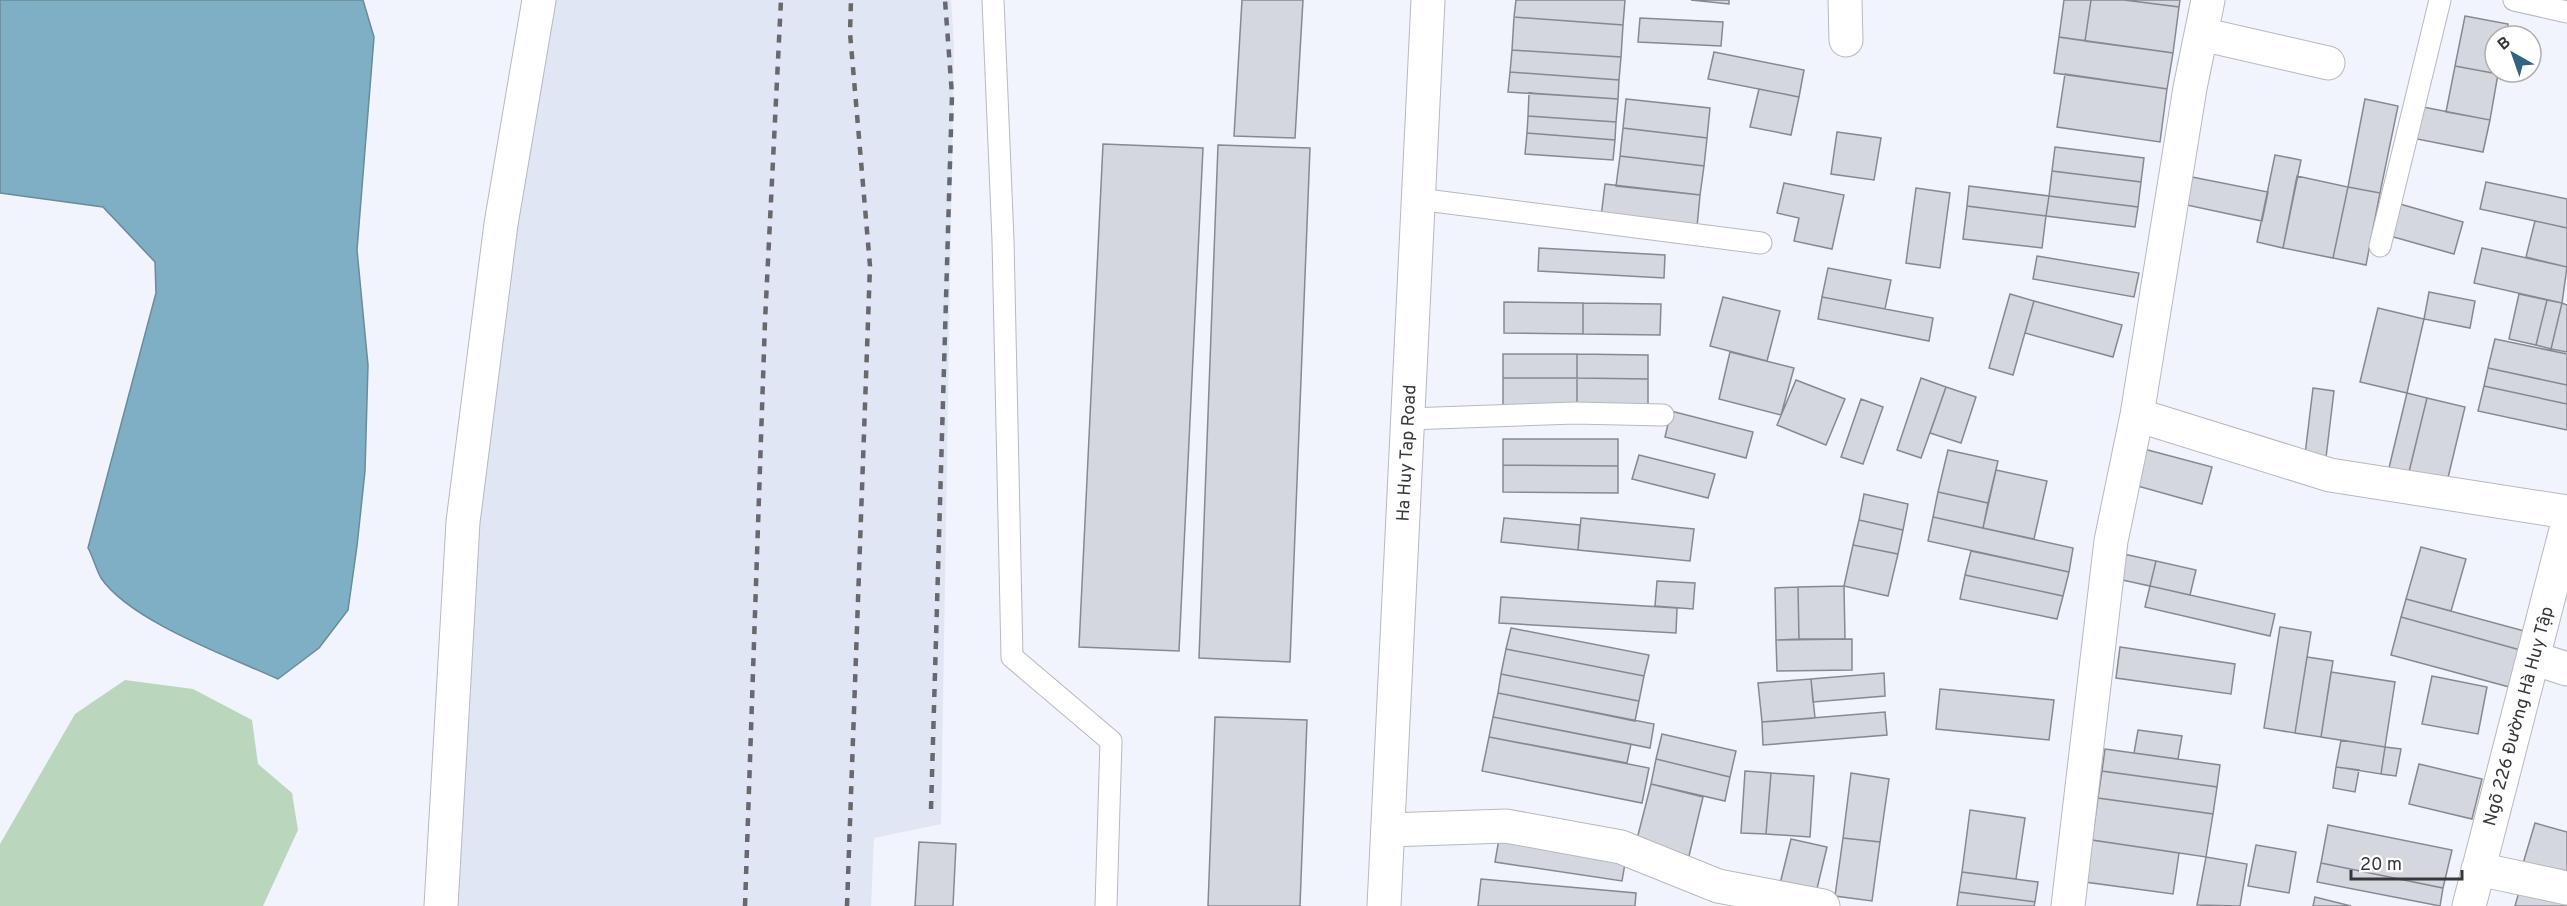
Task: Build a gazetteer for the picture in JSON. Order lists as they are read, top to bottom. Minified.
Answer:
{"streets":{"street":["Ha Huy Tap Road","Ngõ 226 Đường Hà Huy Tập"]},"scale_bar":"20 m","north":"top left"}
